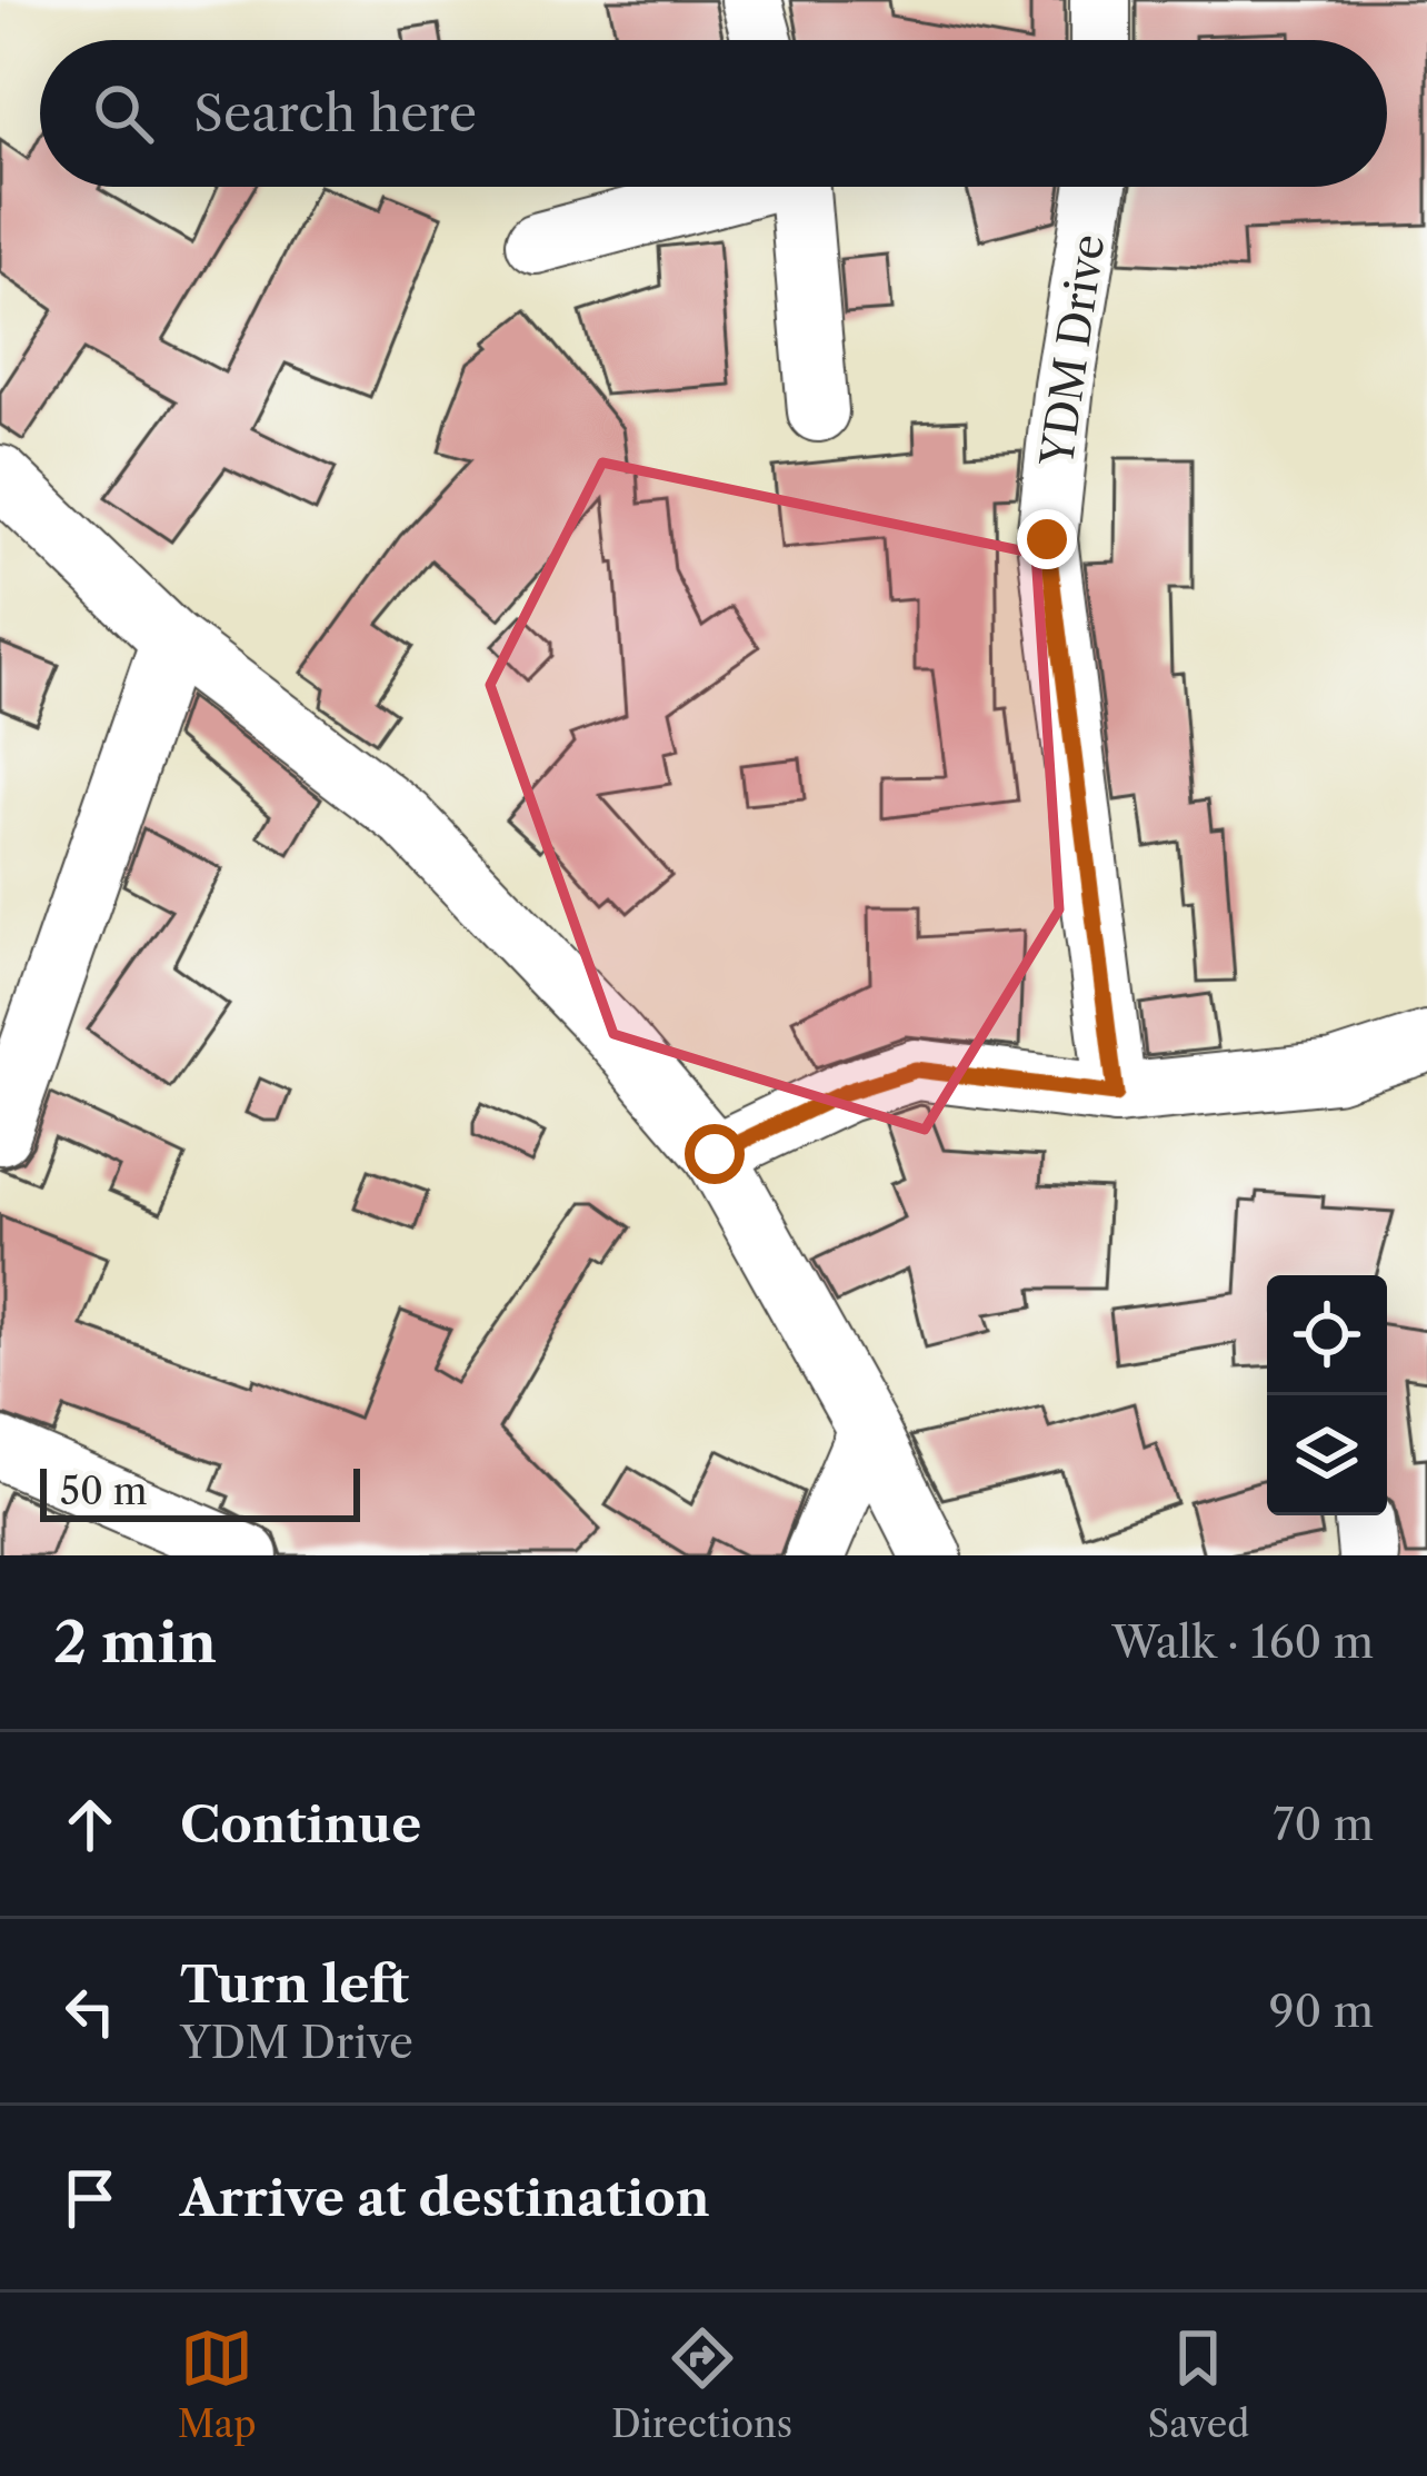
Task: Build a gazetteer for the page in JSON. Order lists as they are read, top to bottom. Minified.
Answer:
{"streets":{"street":["YDM Drive"]},"scale_bar":"50 m","page":{"search":"Search here","scale":"50 m","heading":["2 min","Walk · 160 m"],"list":[["Continue","70 m"],["Turn left","YDM Drive","90 m"],"Arrive at destination"],"nav":["Map","Directions","Saved"]}}
